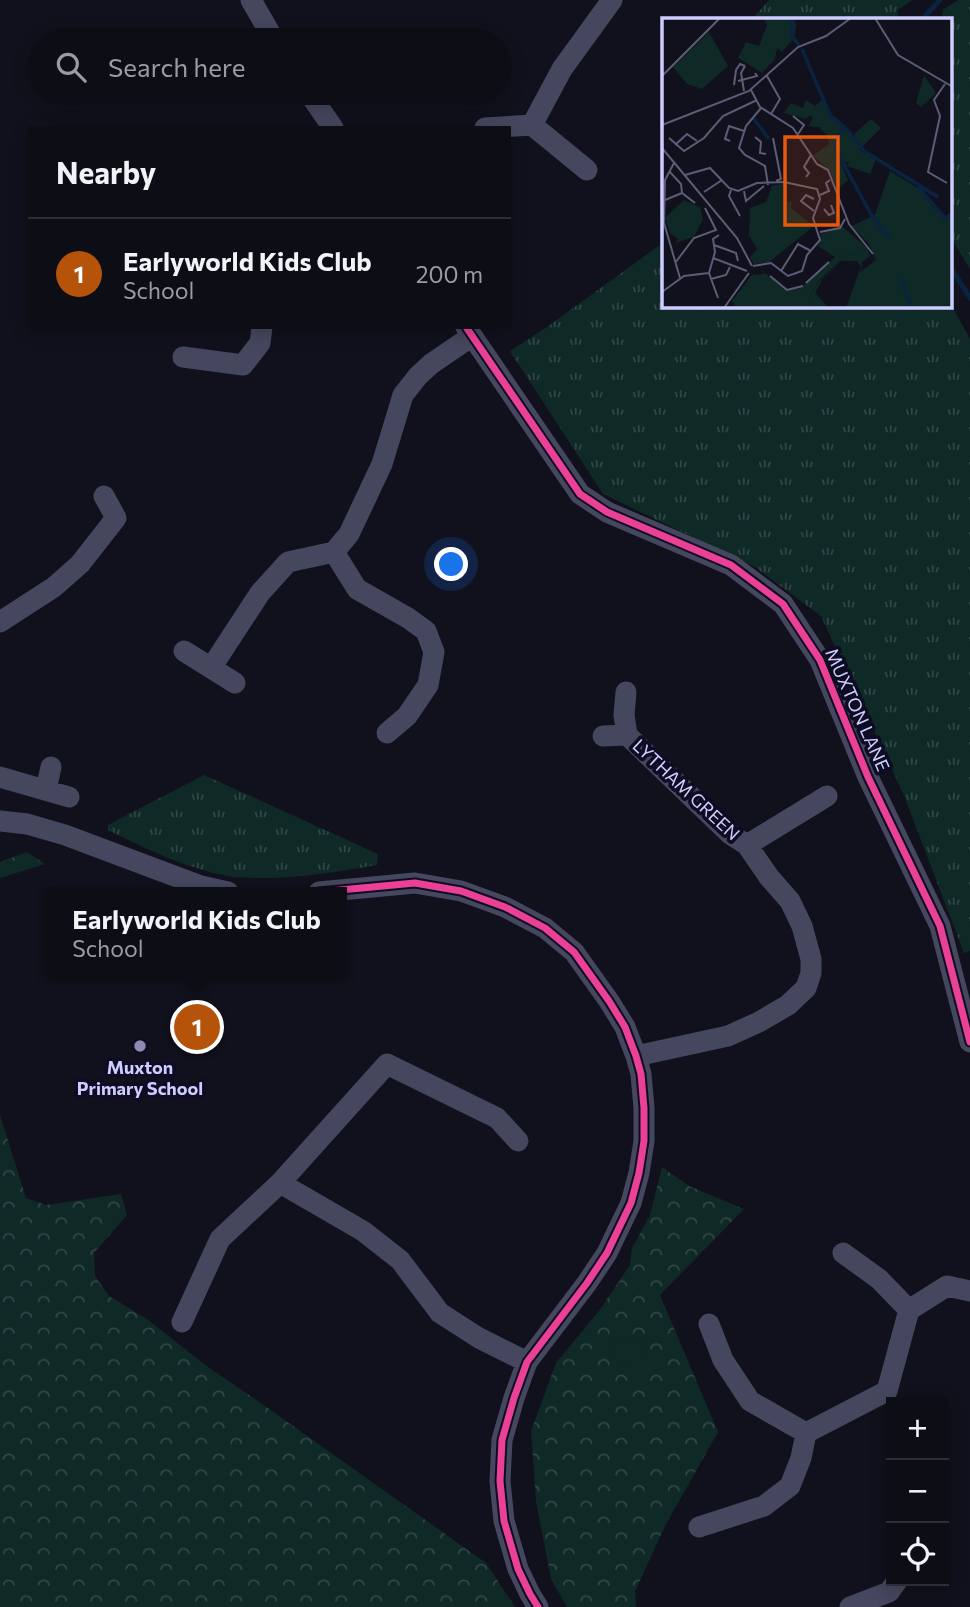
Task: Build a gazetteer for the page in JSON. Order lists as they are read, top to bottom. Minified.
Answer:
{"streets":{"street":["MUXTON LANE","LYTHAM GREEN"]},"places":["Muxton Primary School"],"page":{"search":"Search here","heading":"Nearby","list":[{"mark":"1","name":"Earlyworld Kids Club","note":"School","value":"200 m"}],"popup":["Earlyworld Kids Club","School"],"pins":"1","map_buttons":["+","−"]}}
